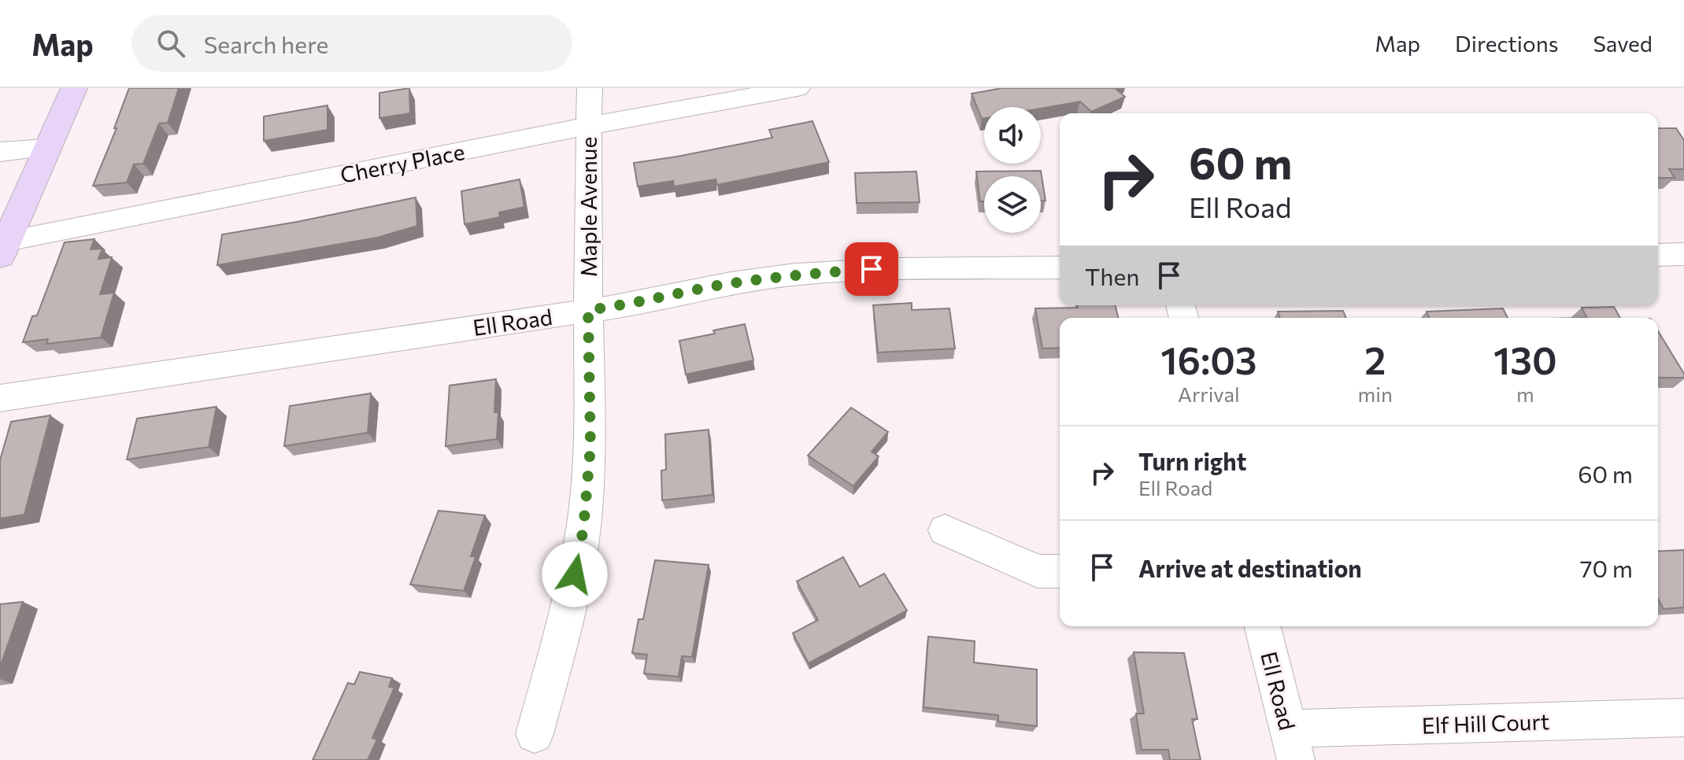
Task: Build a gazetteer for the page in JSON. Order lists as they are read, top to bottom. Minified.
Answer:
{"streets":{"street":["Cherry Place","Maple Avenue","Ell Road","Elf Hill Court"]},"crossings":[["Cherry Place","Maple Avenue"],["Maple Avenue","Ell Road"],["Ell Road","Elf Hill Court"]],"page":{"header":"Map","search":"Search here","nav":["Map","Directions","Saved"],"turn":["60 m","Ell Road"],"then":"Then","eta":["16:03","Arrival","2","min","130","m"],"list":[{"name":"Turn right","note":"Ell Road","value":"60 m"},{"name":"Arrive at destination","value":"70 m"}]}}
